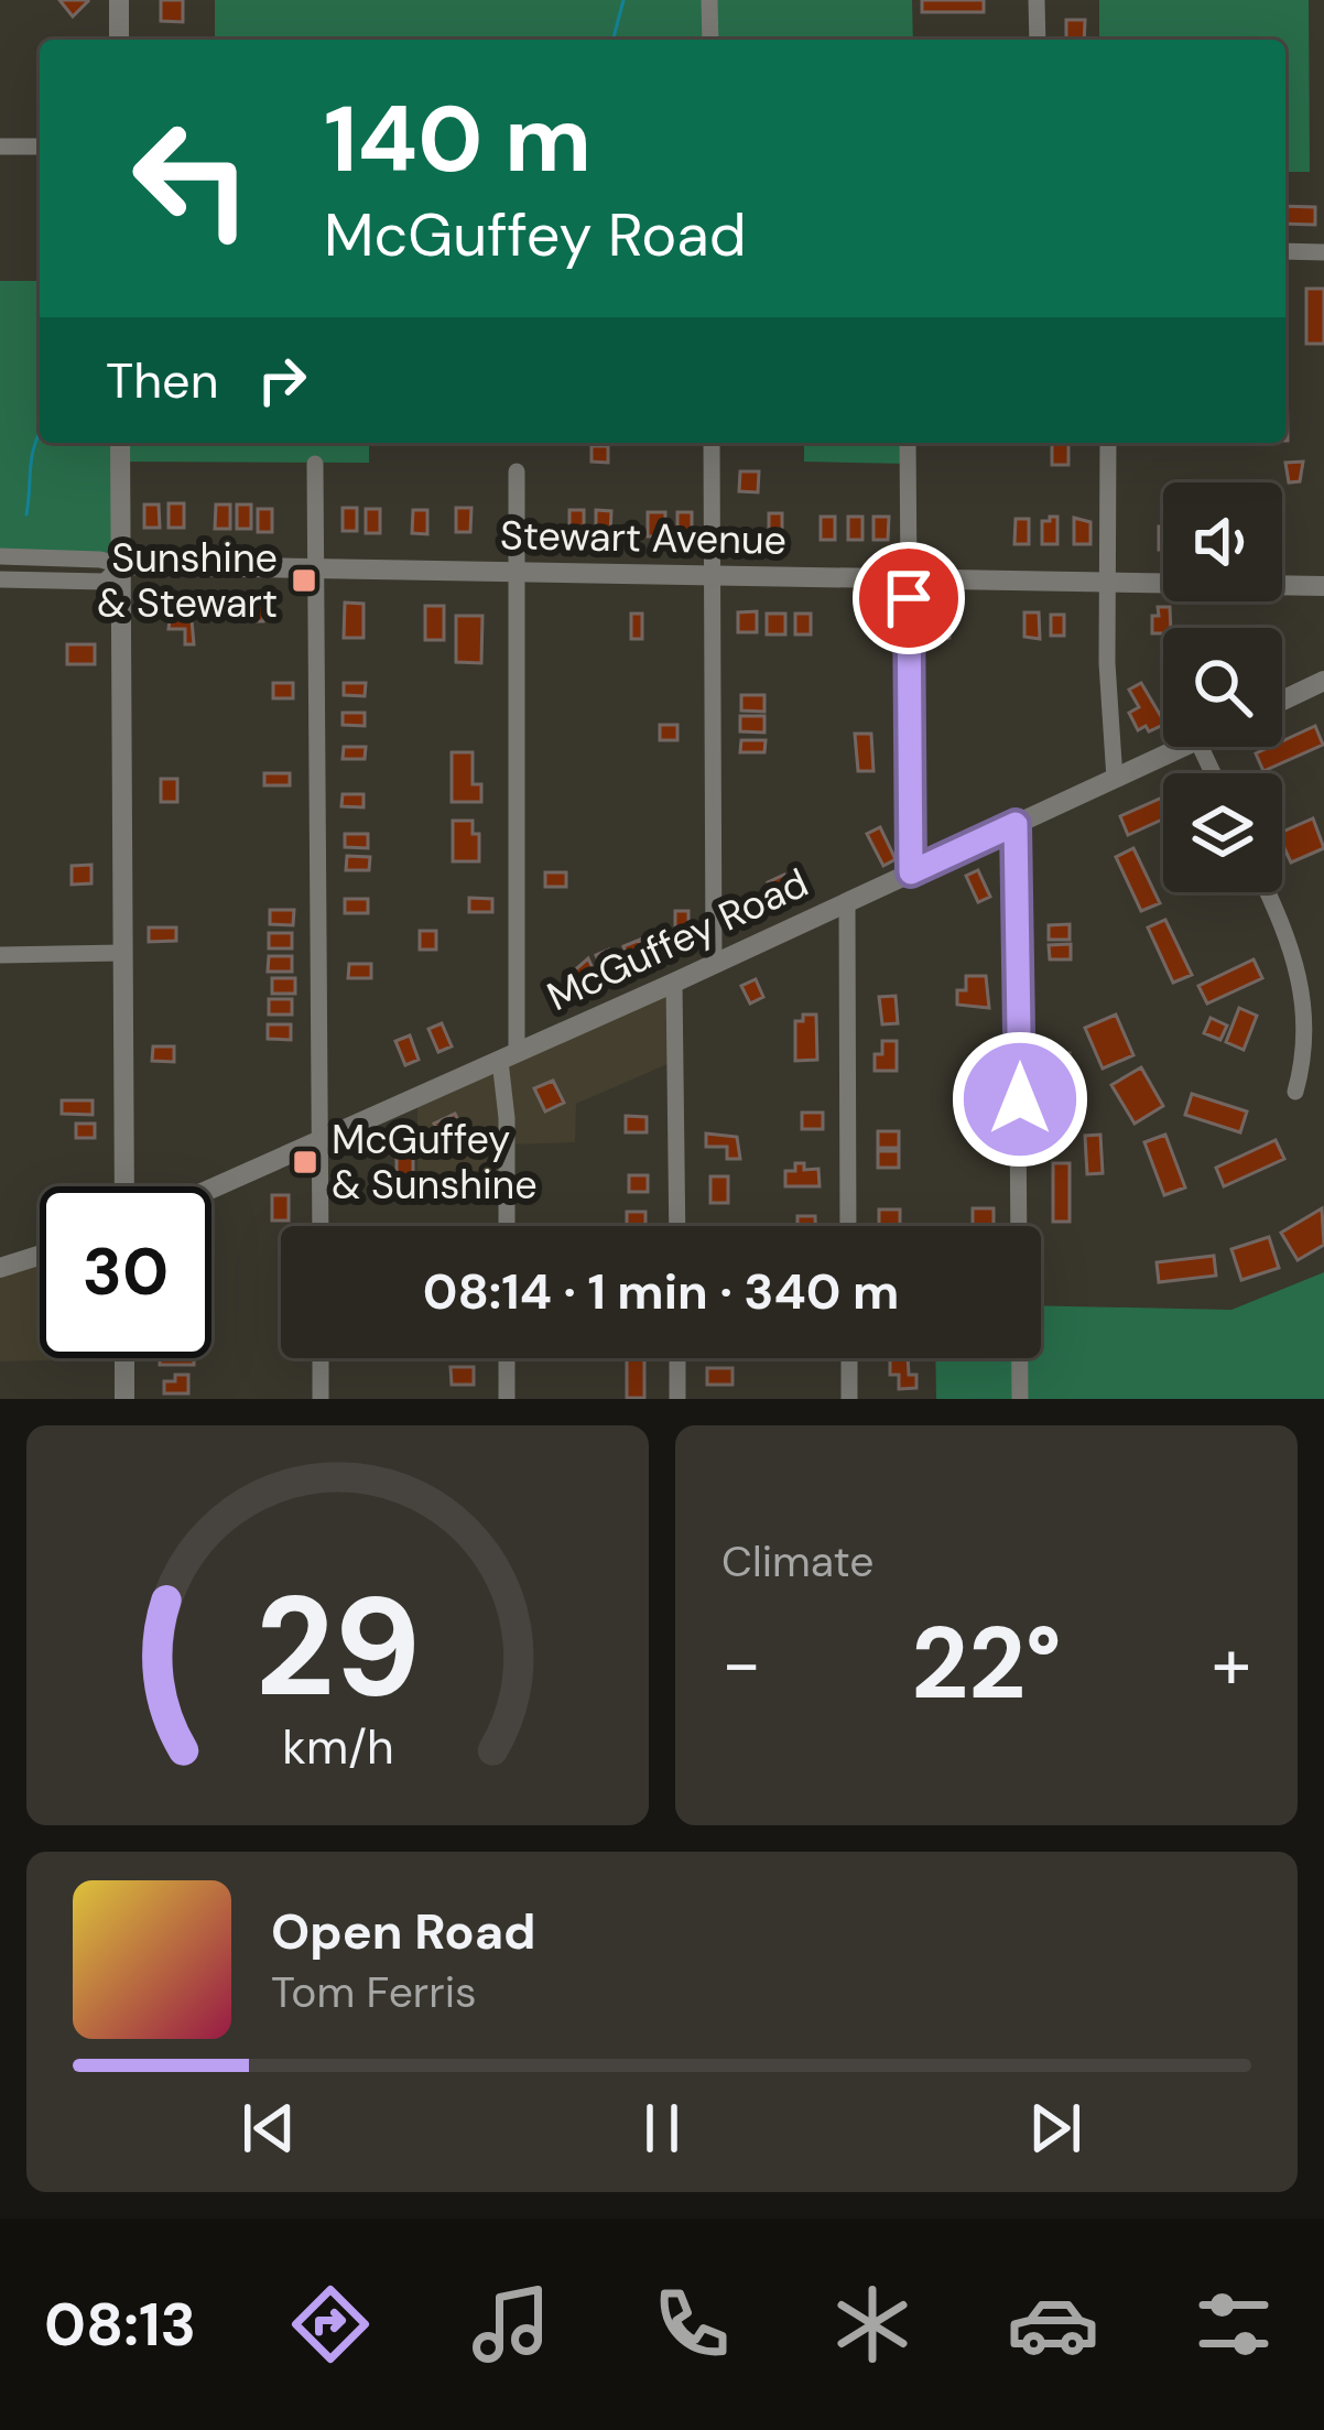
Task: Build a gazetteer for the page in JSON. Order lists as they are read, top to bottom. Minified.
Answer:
{"streets":{"street":["Stewart Avenue","McGuffey Road"]},"places":{"transit":["Sunshine & Stewart","McGuffey & Sunshine"]},"page":{"turn":["140 m","McGuffey Road"],"then":"Then","limit":"30","trip":"08:14 · 1 min · 340 m","tile":"Climate","heat":["−","22°","+"],"song":["Open Road","Tom Ferris"],"tabs":"08:13","gauge":["29","km/h"]}}
